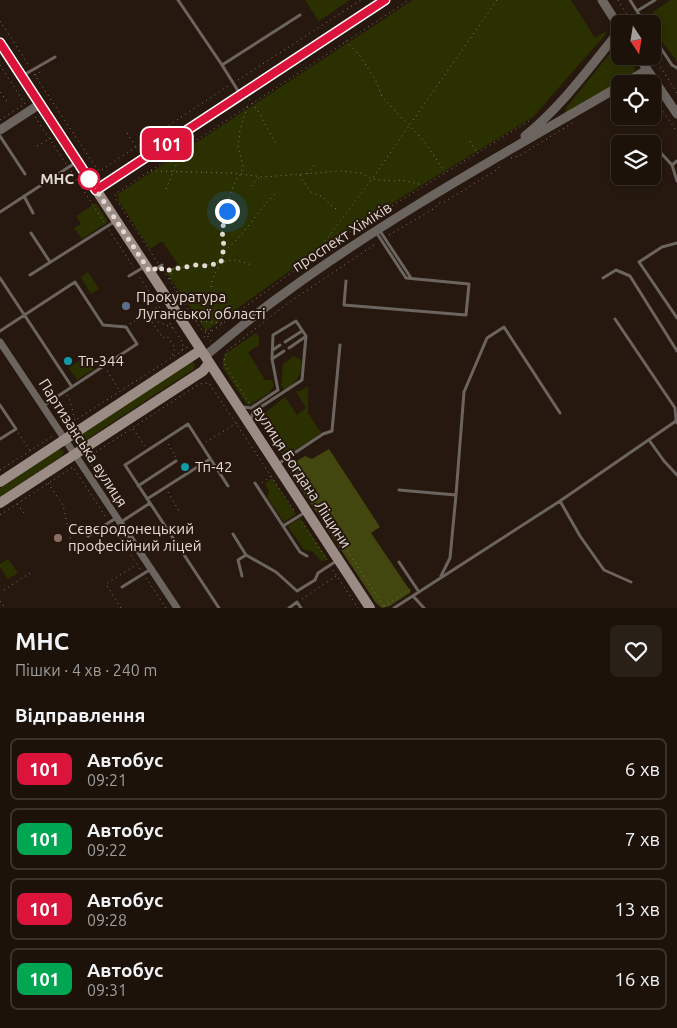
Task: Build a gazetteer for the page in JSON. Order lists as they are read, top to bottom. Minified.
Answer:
{"streets":{"main road":["проспект Хіміків","вулиця Богдана Ліщини"],"street":["Партизанська вулиця"]},"crossings":[["проспект Хіміків","Партизанська вулиця"],["проспект Хіміків","вулиця Богдана Ліщини"]],"places":["МНС","Прокуратура Луганської області","Тп-344","Тп-42","Сєвєродонецький професійний ліцей"],"lines":["bus line 101"],"north":"bottom","page":{"on_map":"101","heading":[["МНС","Пішки · 4 хв · 240 m"],"Відправлення"],"list":[{"mark":"101","name":"Автобус","note":"09:21","value":"6 хв"},{"mark":"101","name":"Автобус","note":"09:22","value":"7 хв"},{"mark":"101","name":"Автобус","note":"09:28","value":"13 хв"},{"mark":"101","name":"Автобус","note":"09:31","value":"16 хв"}]}}
